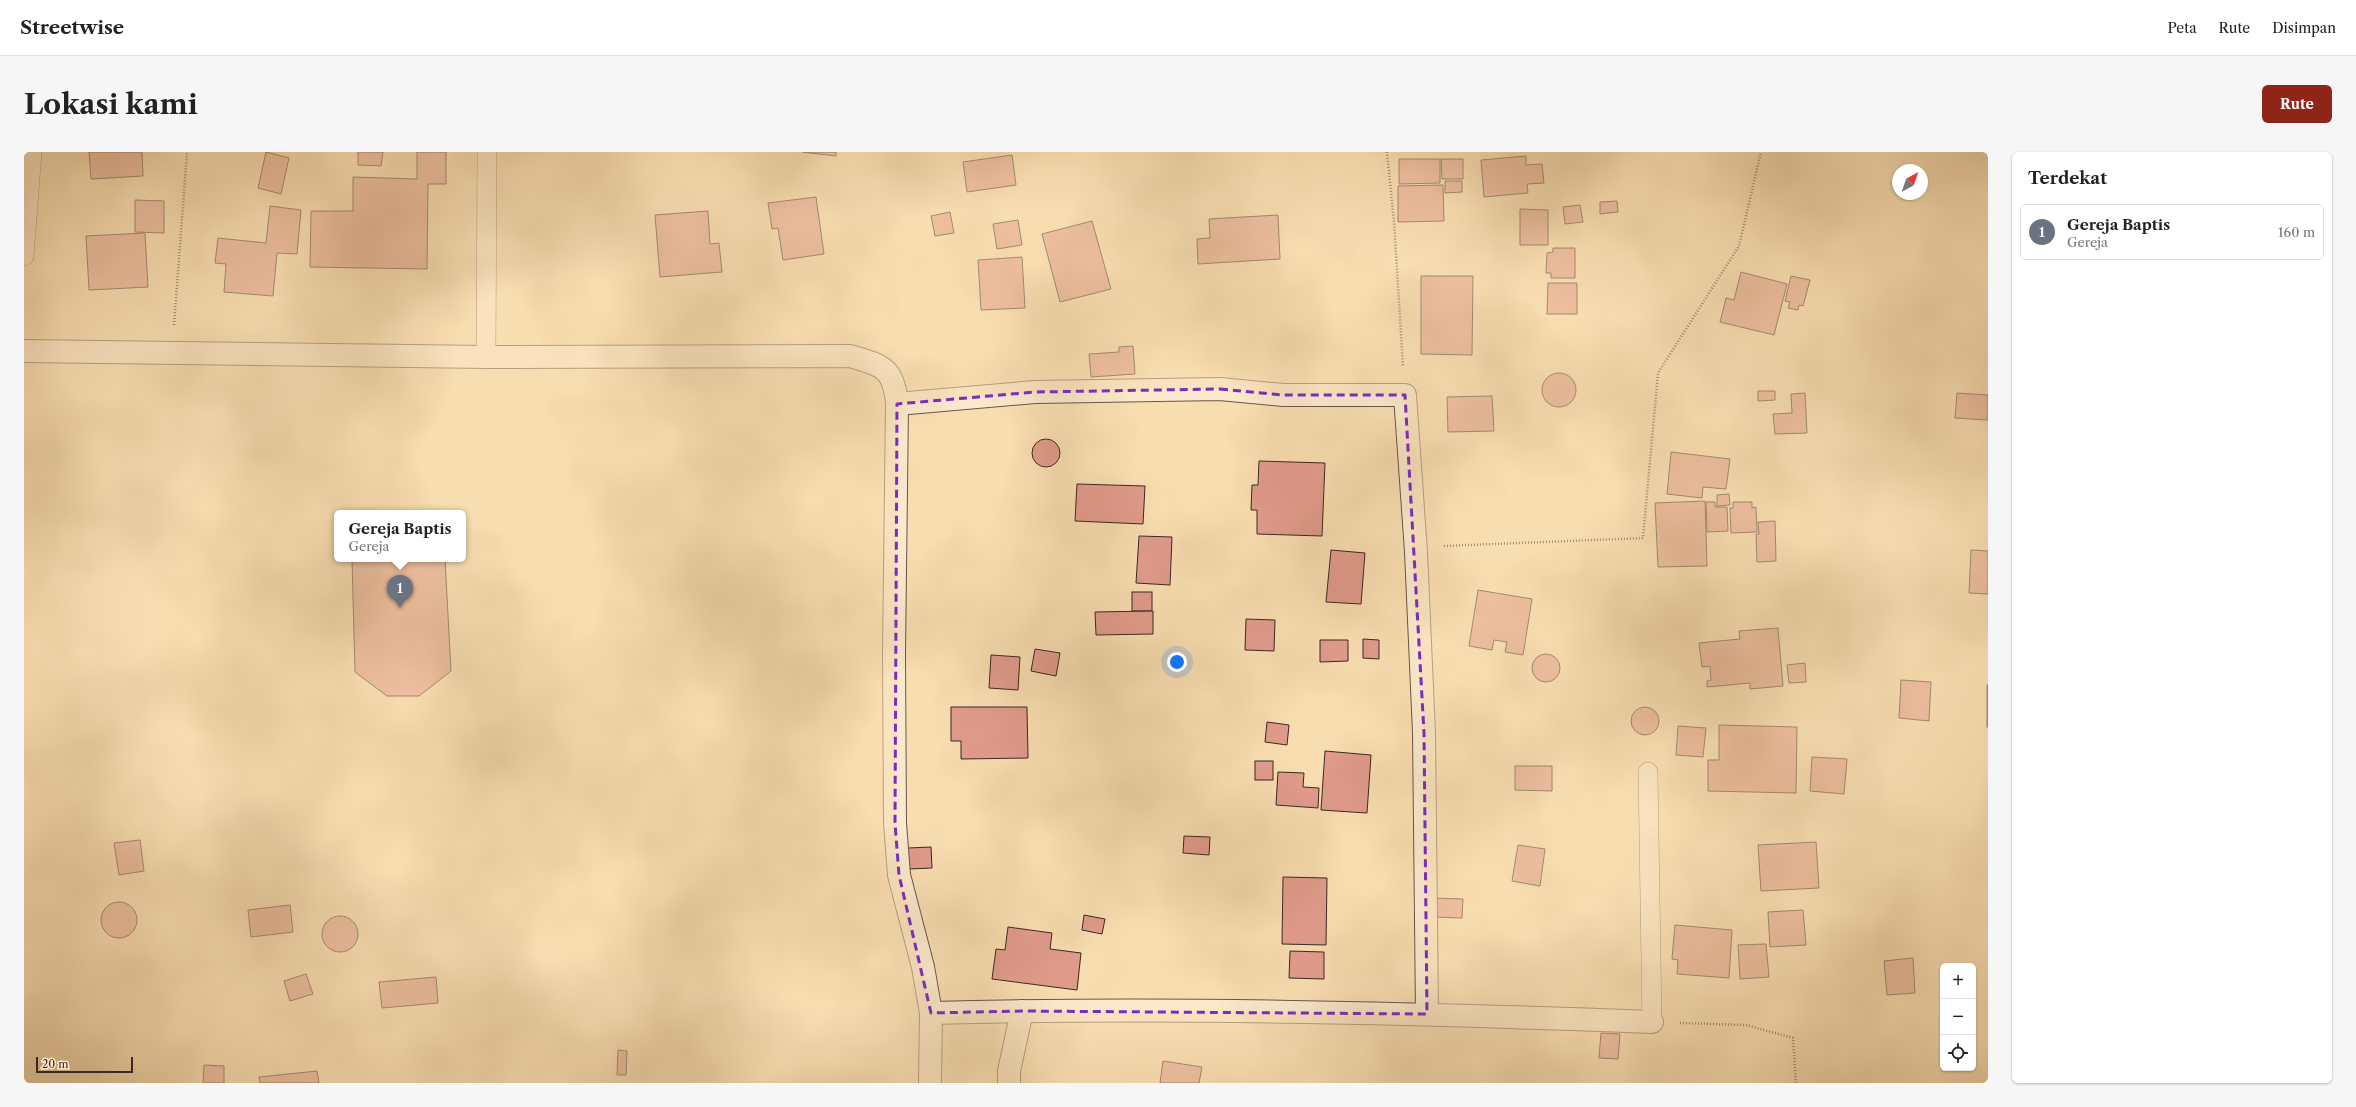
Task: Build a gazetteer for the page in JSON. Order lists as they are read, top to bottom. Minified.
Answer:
{"scale_bar":"20 m","north":"top right","page":{"header":"Streetwise","nav":["Peta","Rute","Disimpan"],"buttons":"Rute","title":"Lokasi kami","heading":"Terdekat","list":[{"mark":"1","name":"Gereja Baptis","note":"Gereja","value":"160 m"}],"popup":["Gereja Baptis","Gereja"],"pins":"1","map_buttons":["+","−"],"scale":"20 m"}}
